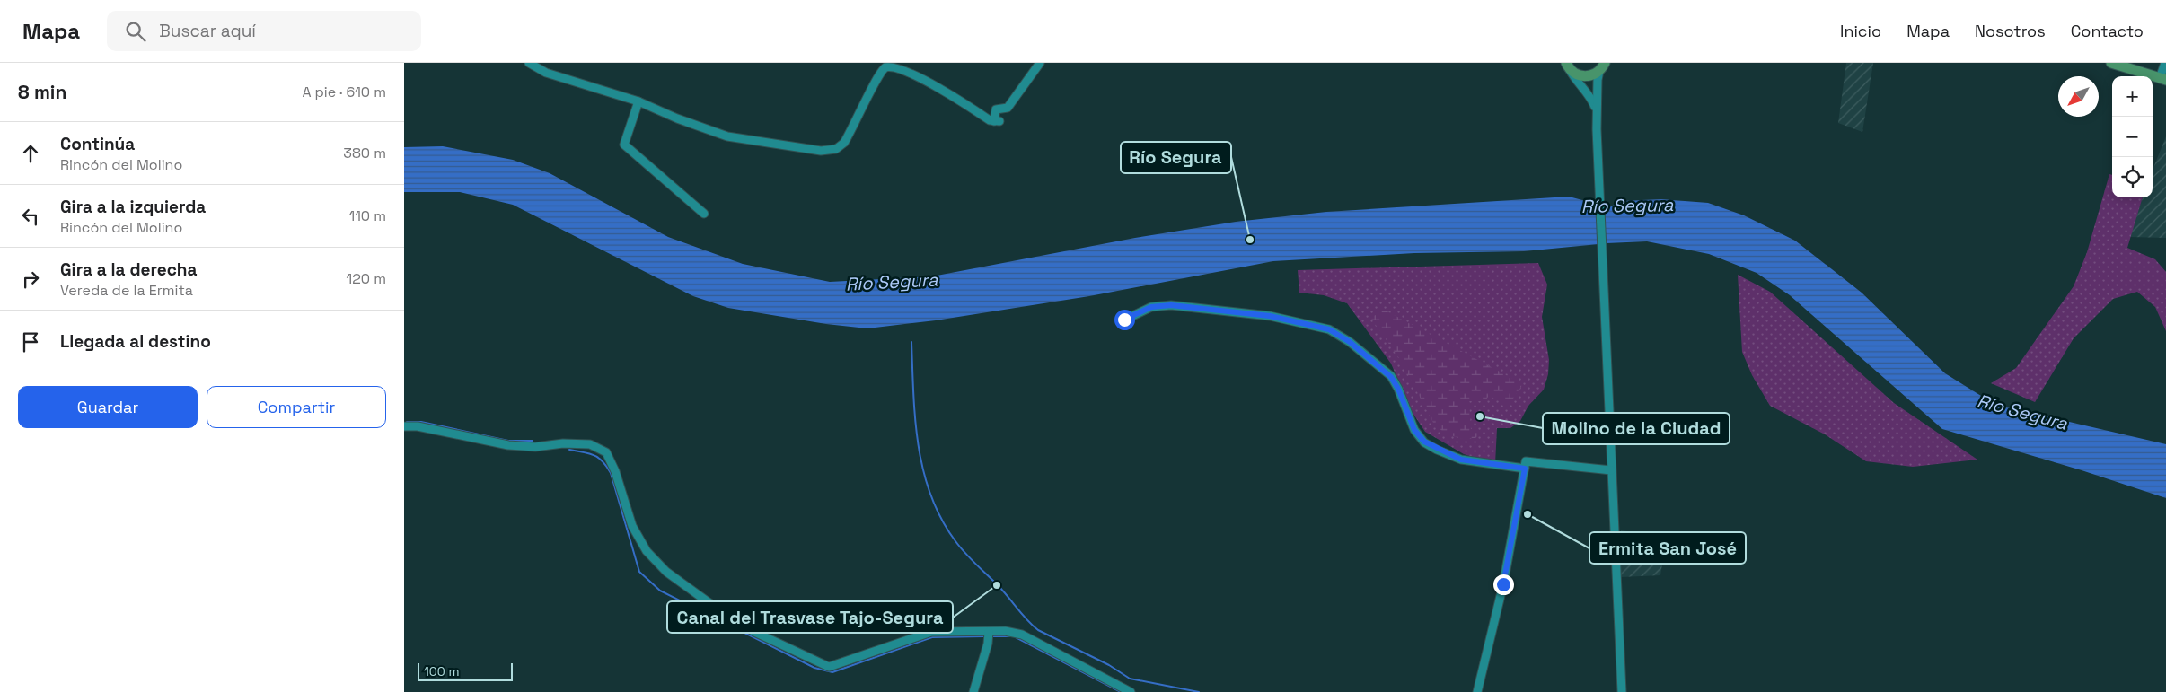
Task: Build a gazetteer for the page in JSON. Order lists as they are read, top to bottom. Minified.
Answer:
{"water":["Río Segura"],"places":["Río Segura","Molino de la Ciudad","Ermita San José","Canal del Trasvase Tajo-Segura"],"scale_bar":"100 m","north":"bottom left","page":{"header":"Mapa","search":"Buscar aquí","nav":["Inicio","Mapa","Nosotros","Contacto"],"heading":["8 min","A pie · 610 m"],"map_buttons":["+","−"],"list":[["Continúa","Rincón del Molino","380 m"],["Gira a la izquierda","Rincón del Molino","110 m"],["Gira a la derecha","Vereda de la Ermita","120 m"],"Llegada al destino"],"buttons":["Guardar","Compartir"],"scale":"100 m"}}
